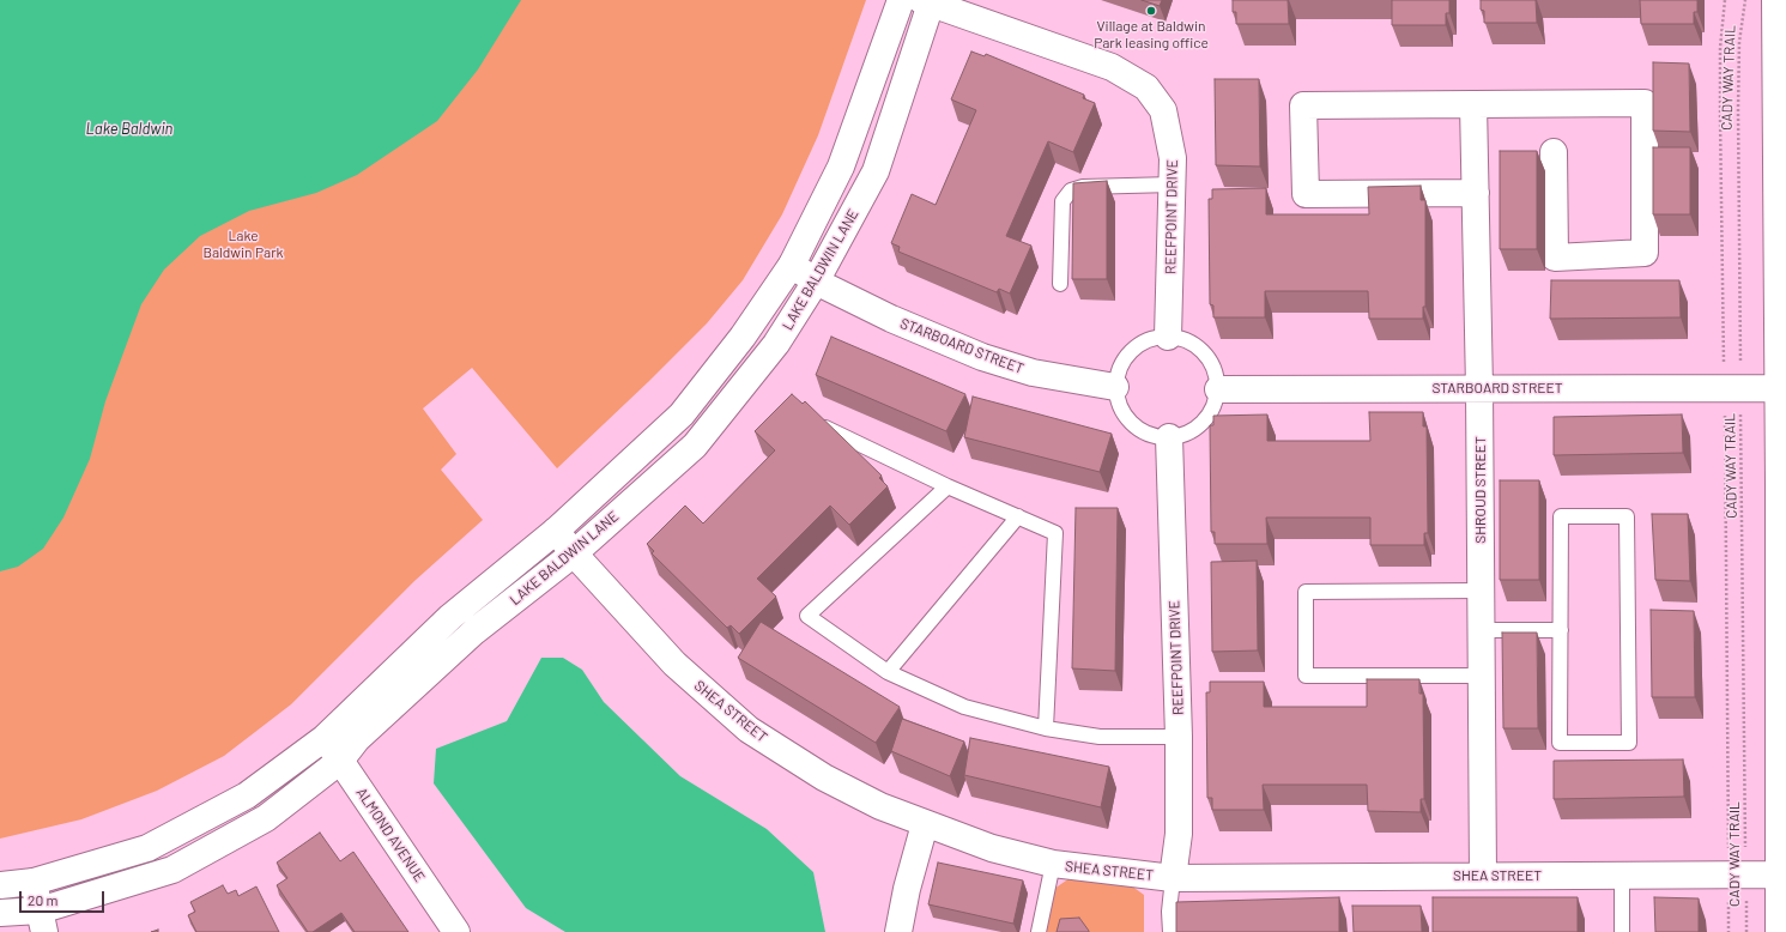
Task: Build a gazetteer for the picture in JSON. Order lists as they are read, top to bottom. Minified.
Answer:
{"streets":{"street":["REEFPOINT DRIVE","LAKE BALDWIN LANE","STARBOARD STREET","SHROUD STREET","SHEA STREET","ALMOND AVENUE"],"path":["CADY WAY TRAIL"]},"crossings":[["CADY WAY TRAIL","STARBOARD STREET"],["CADY WAY TRAIL","SHEA STREET"],["REEFPOINT DRIVE","LAKE BALDWIN LANE"],["REEFPOINT DRIVE","STARBOARD STREET"],["REEFPOINT DRIVE","SHEA STREET"],["LAKE BALDWIN LANE","STARBOARD STREET"],["LAKE BALDWIN LANE","SHEA STREET"],["LAKE BALDWIN LANE","ALMOND AVENUE"],["STARBOARD STREET","SHROUD STREET"],["SHROUD STREET","SHEA STREET"]],"water":["Lake Baldwin"],"parks":["Lake Baldwin Park"],"places":["Village at Baldwin Park leasing office"],"scale_bar":"20 m"}
